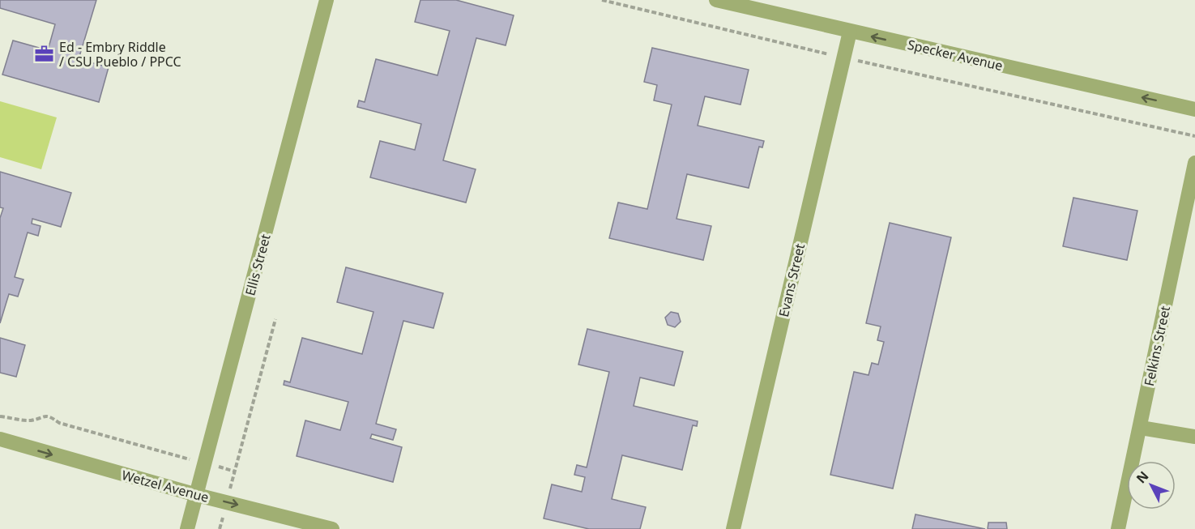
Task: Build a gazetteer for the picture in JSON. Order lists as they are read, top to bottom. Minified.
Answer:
{"streets":{"street":["Specker Avenue","Ellis Street","Evans Street","Felkins Street","Wetzel Avenue"]},"crossings":[["Specker Avenue","Evans Street"],["Ellis Street","Wetzel Avenue"]],"one_way":["Specker Avenue","Wetzel Avenue"],"places":{"office":["Ed - Embry Riddle / CSU Pueblo / PPCC"]},"north":"top left"}
